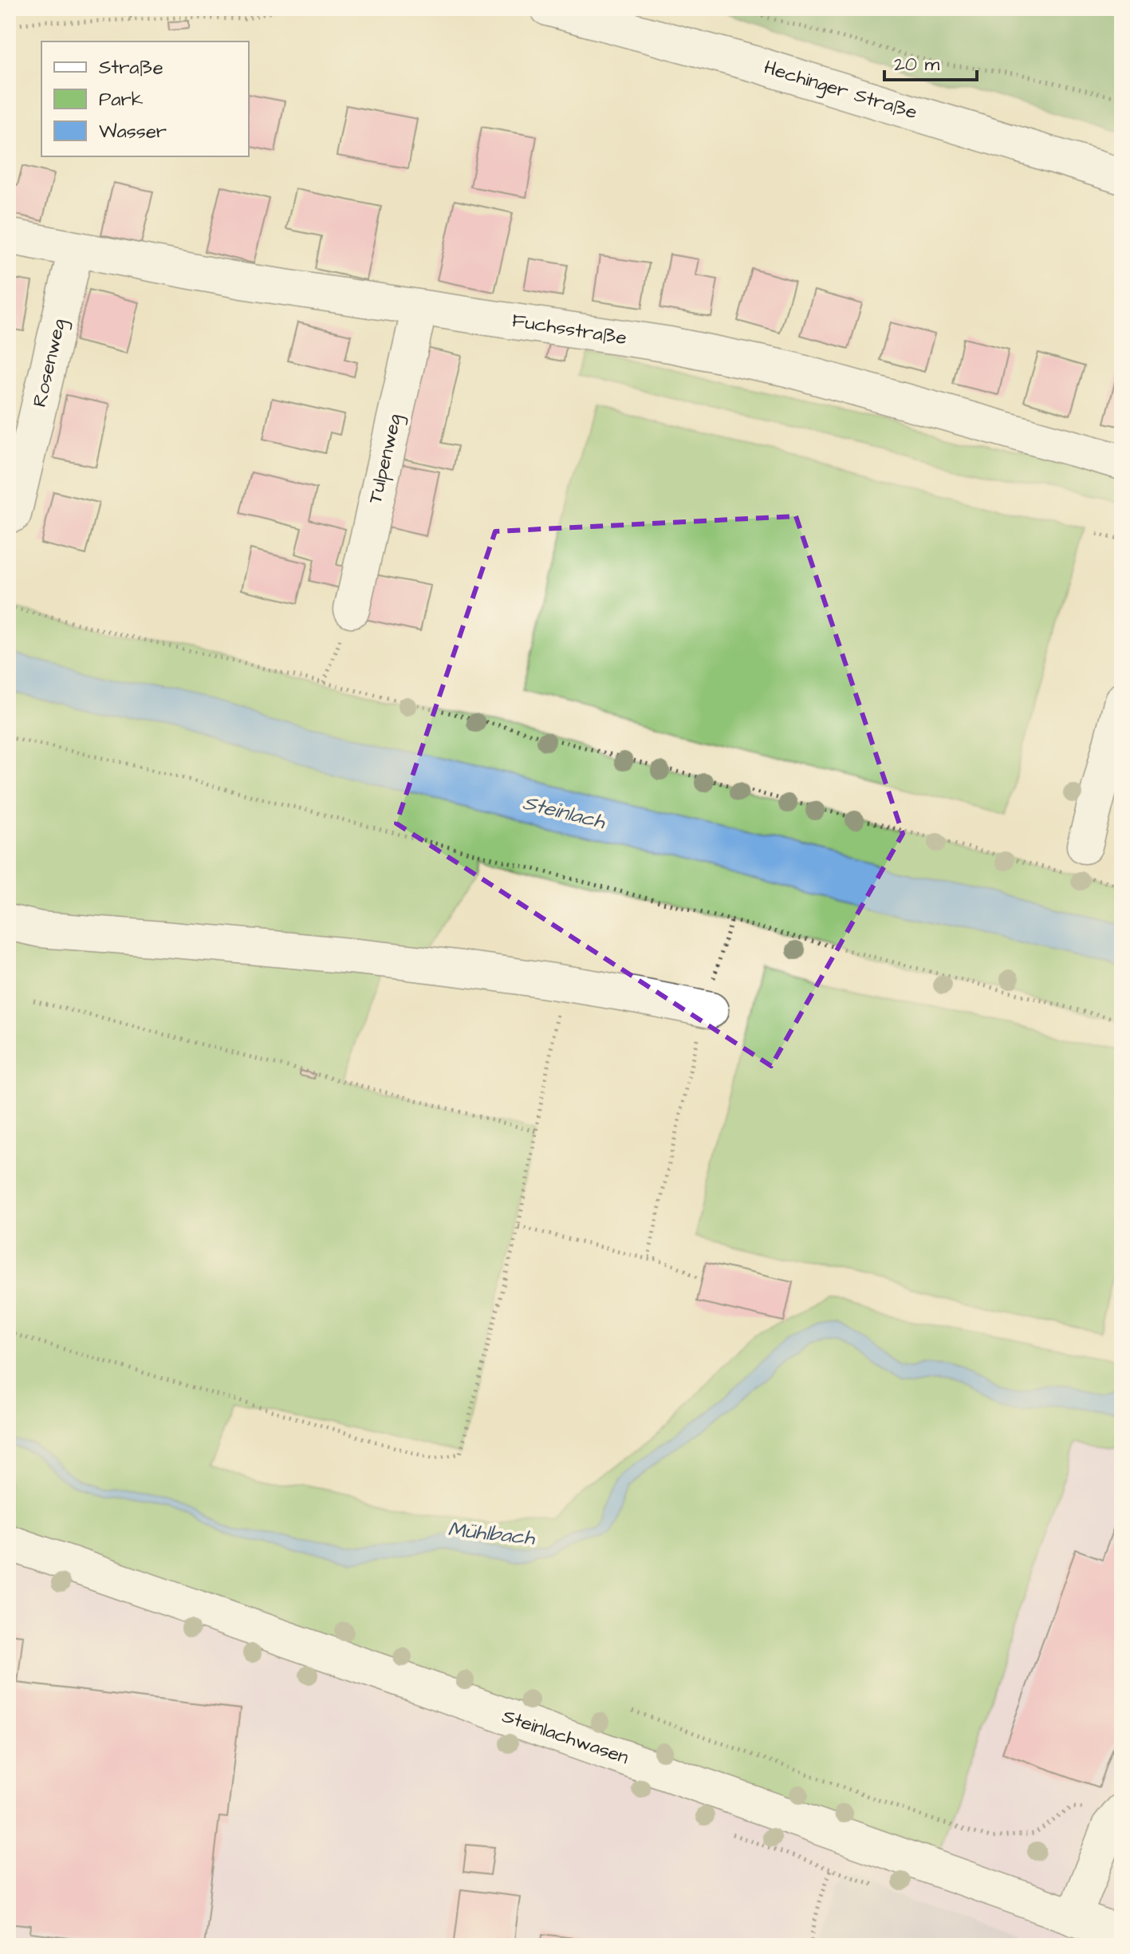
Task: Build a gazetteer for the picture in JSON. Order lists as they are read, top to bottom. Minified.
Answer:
{"streets":{"street":["Hechinger Straße","Fuchsstraße","Rosenweg","Tulpenweg","Steinlachwasen"]},"crossings":[["Fuchsstraße","Rosenweg"],["Fuchsstraße","Tulpenweg"]],"water":["Steinlach","Mühlbach"],"legend":["Straße","Park","Wasser"],"scale_bar":"20 m"}
